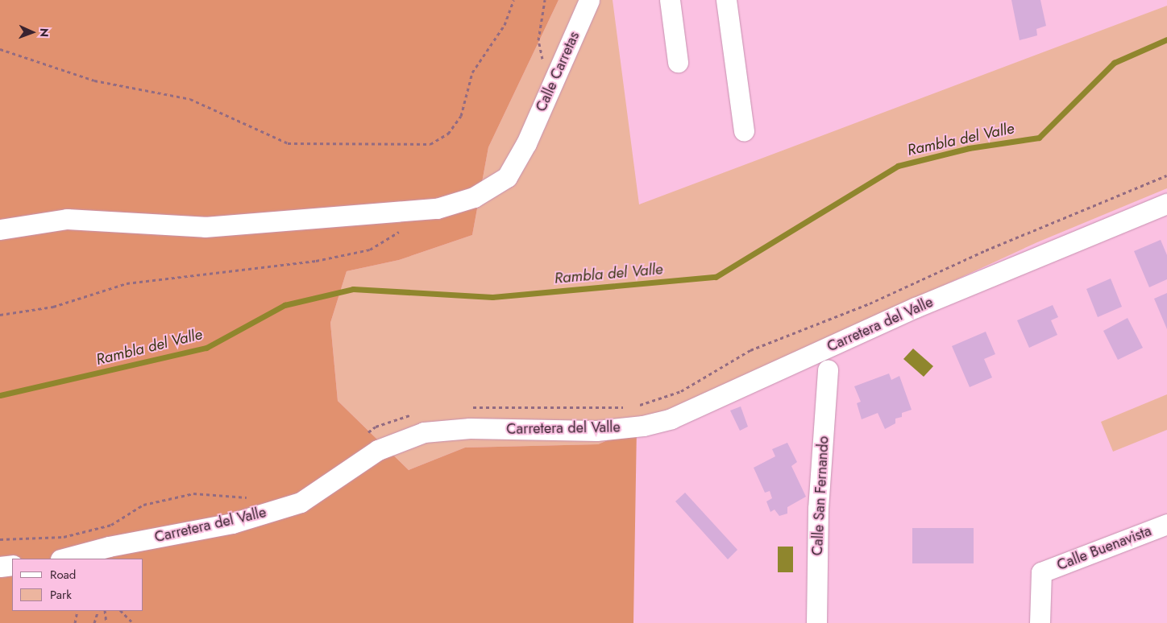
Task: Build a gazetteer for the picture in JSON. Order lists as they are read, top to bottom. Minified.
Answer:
{"streets":{"street":["Calle Carretas","Carretera del Valle","Calle San Fernando","Calle Buenavista"]},"water":["Rambla del Valle"],"legend":["Road","Park"],"north":"right"}
